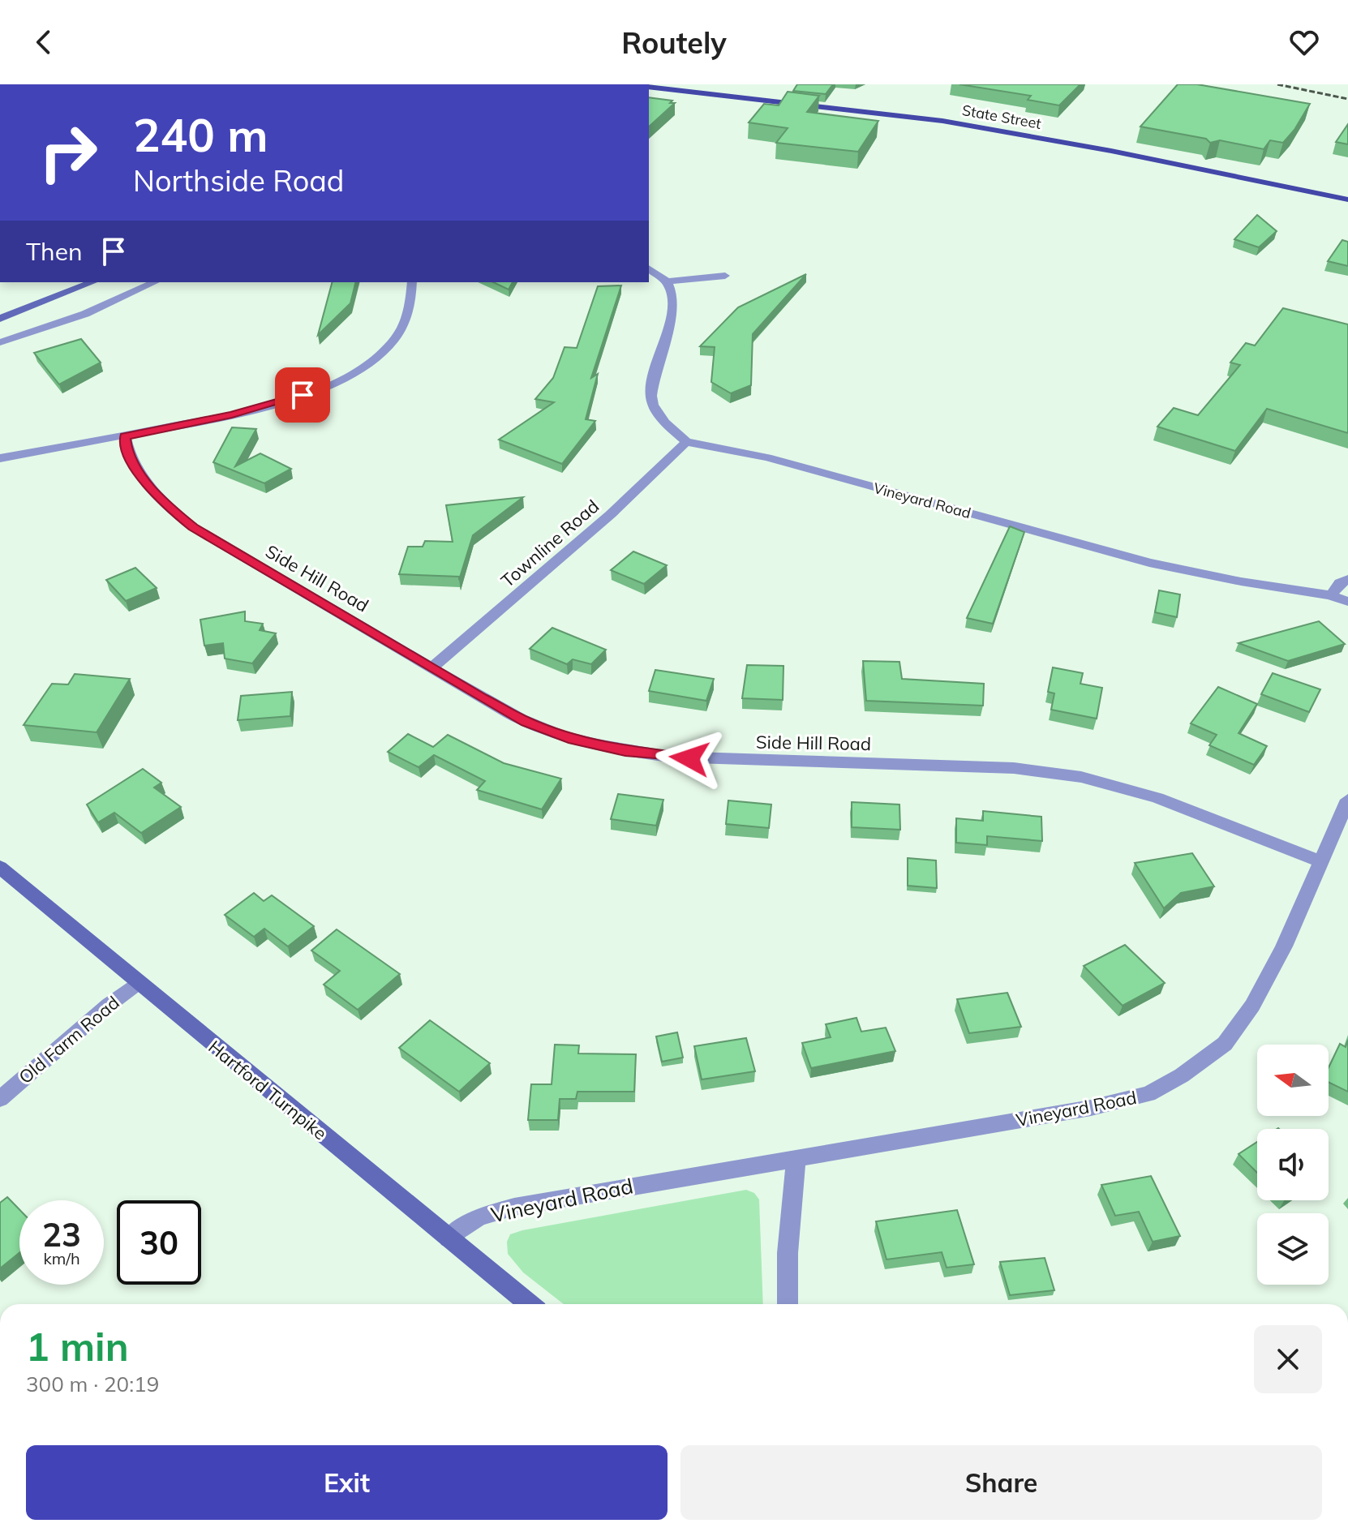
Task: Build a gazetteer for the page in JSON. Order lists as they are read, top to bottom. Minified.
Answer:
{"streets":{"main road":["State Street","Hartford Turnpike"],"street":["Vineyard Road","Townline Road","Side Hill Road","Old Farm Road"]},"crossings":[["Vineyard Road","Townline Road"],["Vineyard Road","Side Hill Road"],["Vineyard Road","Hartford Turnpike"],["Townline Road","Side Hill Road"],["Old Farm Road","Hartford Turnpike"]],"north":"left","page":{"header":"Routely","turn":["240 m","Northside Road"],"then":"Then","speed":"23 km/h","limit":"30","heading":["1 min","300 m · 20:19"],"buttons":["Exit","Share"]}}
